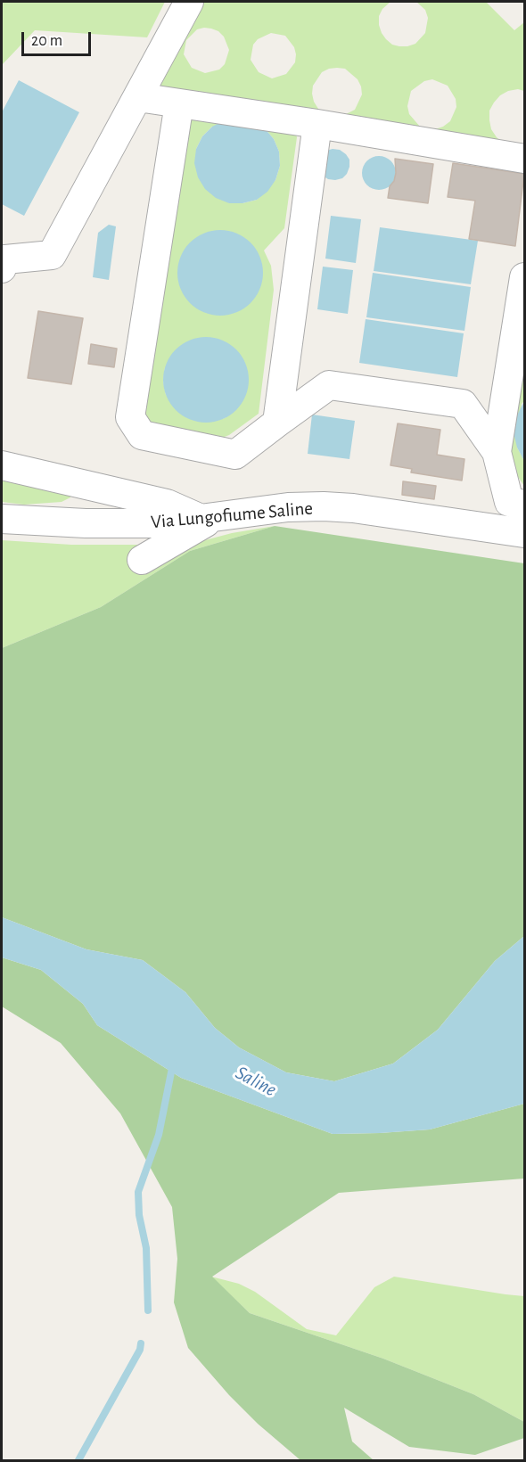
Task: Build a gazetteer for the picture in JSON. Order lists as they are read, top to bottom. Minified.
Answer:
{"streets":{"street":["Via Lungofiume Saline"]},"water":["Saline"],"scale_bar":"20 m"}
